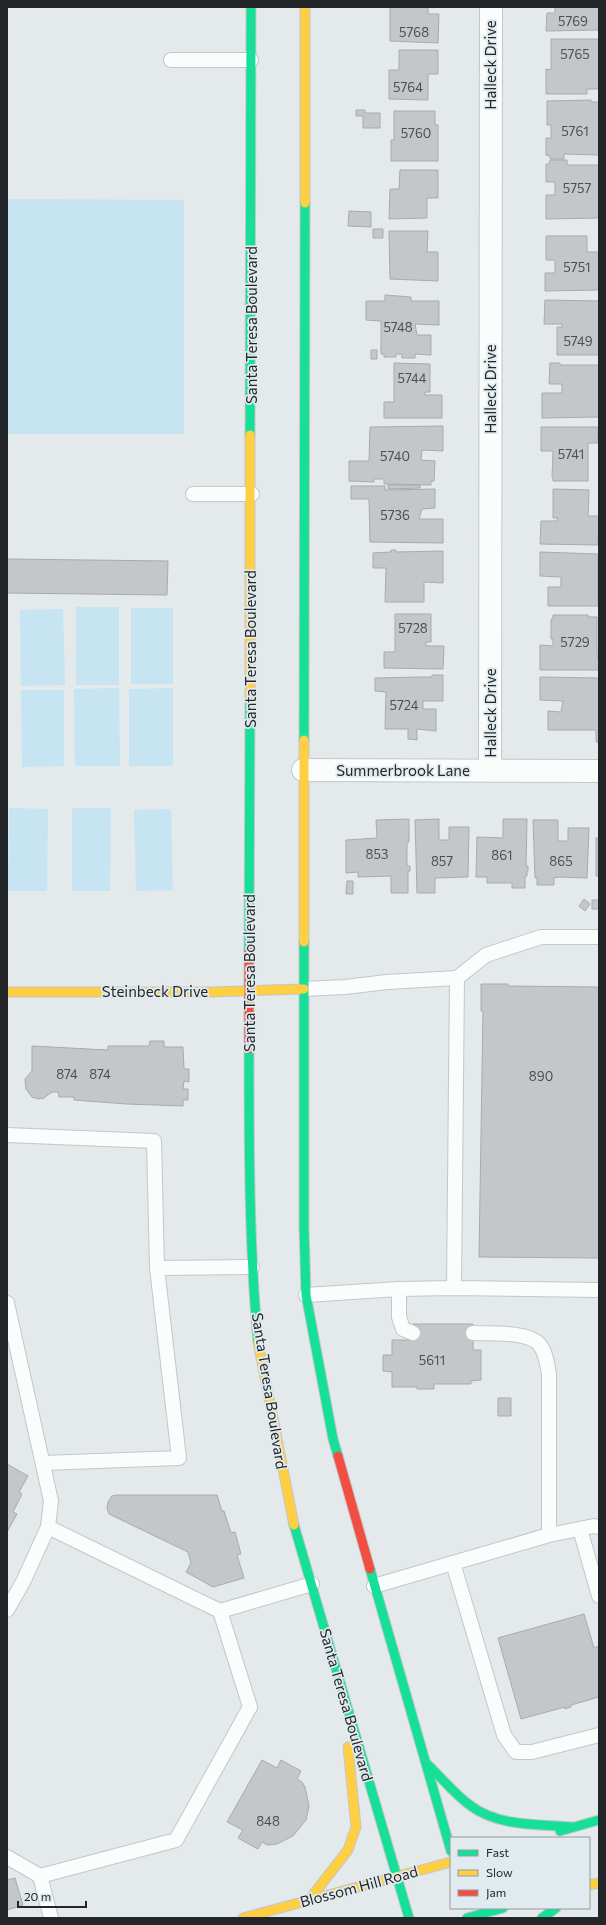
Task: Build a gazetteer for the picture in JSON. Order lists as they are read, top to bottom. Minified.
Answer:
{"streets":{"main road":["Santa Teresa Boulevard","Steinbeck Drive","Blossom Hill Road"],"street":["Halleck Drive","Summerbrook Lane"]},"crossings":[["Halleck Drive","Summerbrook Lane"],["Santa Teresa Boulevard","Steinbeck Drive"],["Santa Teresa Boulevard","Blossom Hill Road"]],"house_numbers":["5769","5768","5765","5764","5761","5760","5757","5751","5748","5749","5744","5741","5740","5736","5728","5729","5724","853","861","857","865","874","874","890","5611","848"],"legend":["Fast","Slow","Jam"],"scale_bar":"20 m"}
